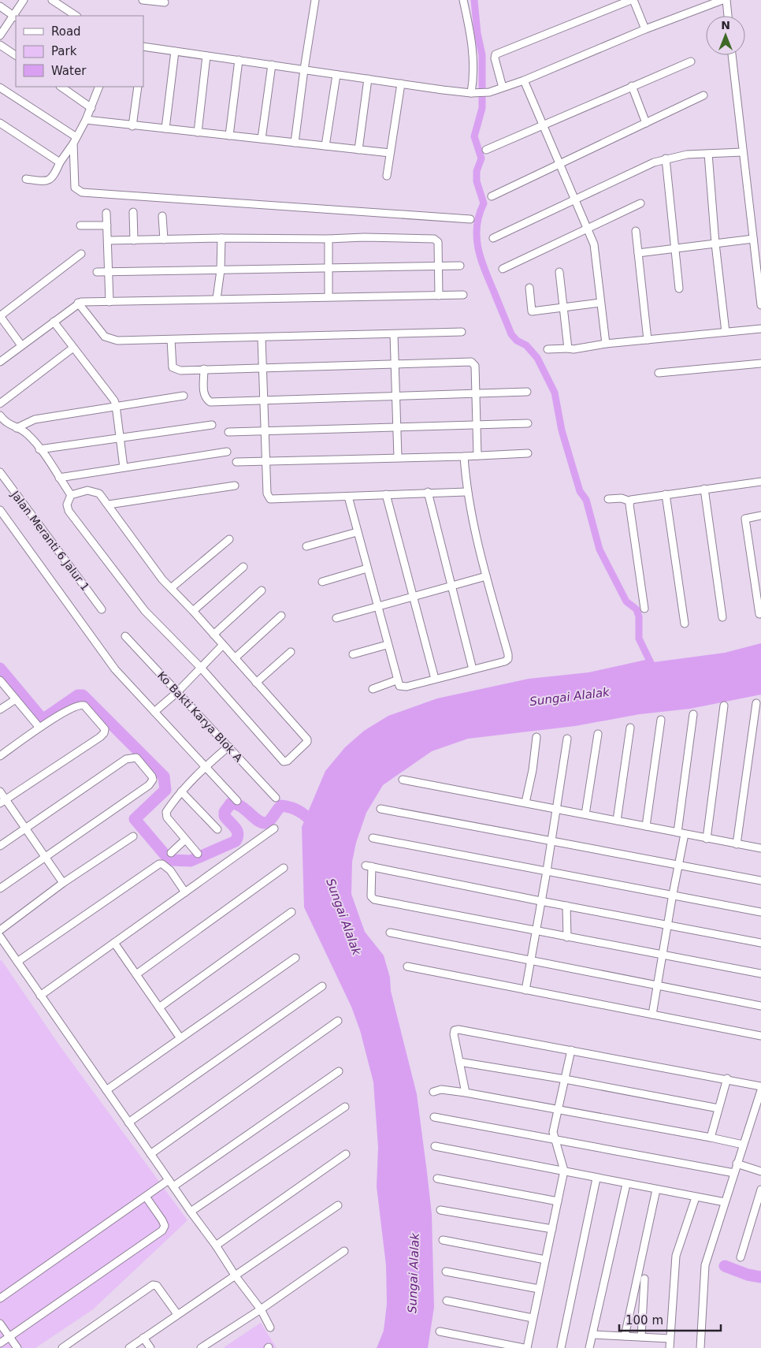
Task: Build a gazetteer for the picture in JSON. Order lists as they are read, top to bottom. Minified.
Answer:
{"streets":{"street":["Jalan Meranti 6 Jalur 1","Ko Bakti Karya Blok A"]},"water":["Sungai Alalak"],"legend":["Road","Park","Water"],"scale_bar":"100 m","north":"top"}
